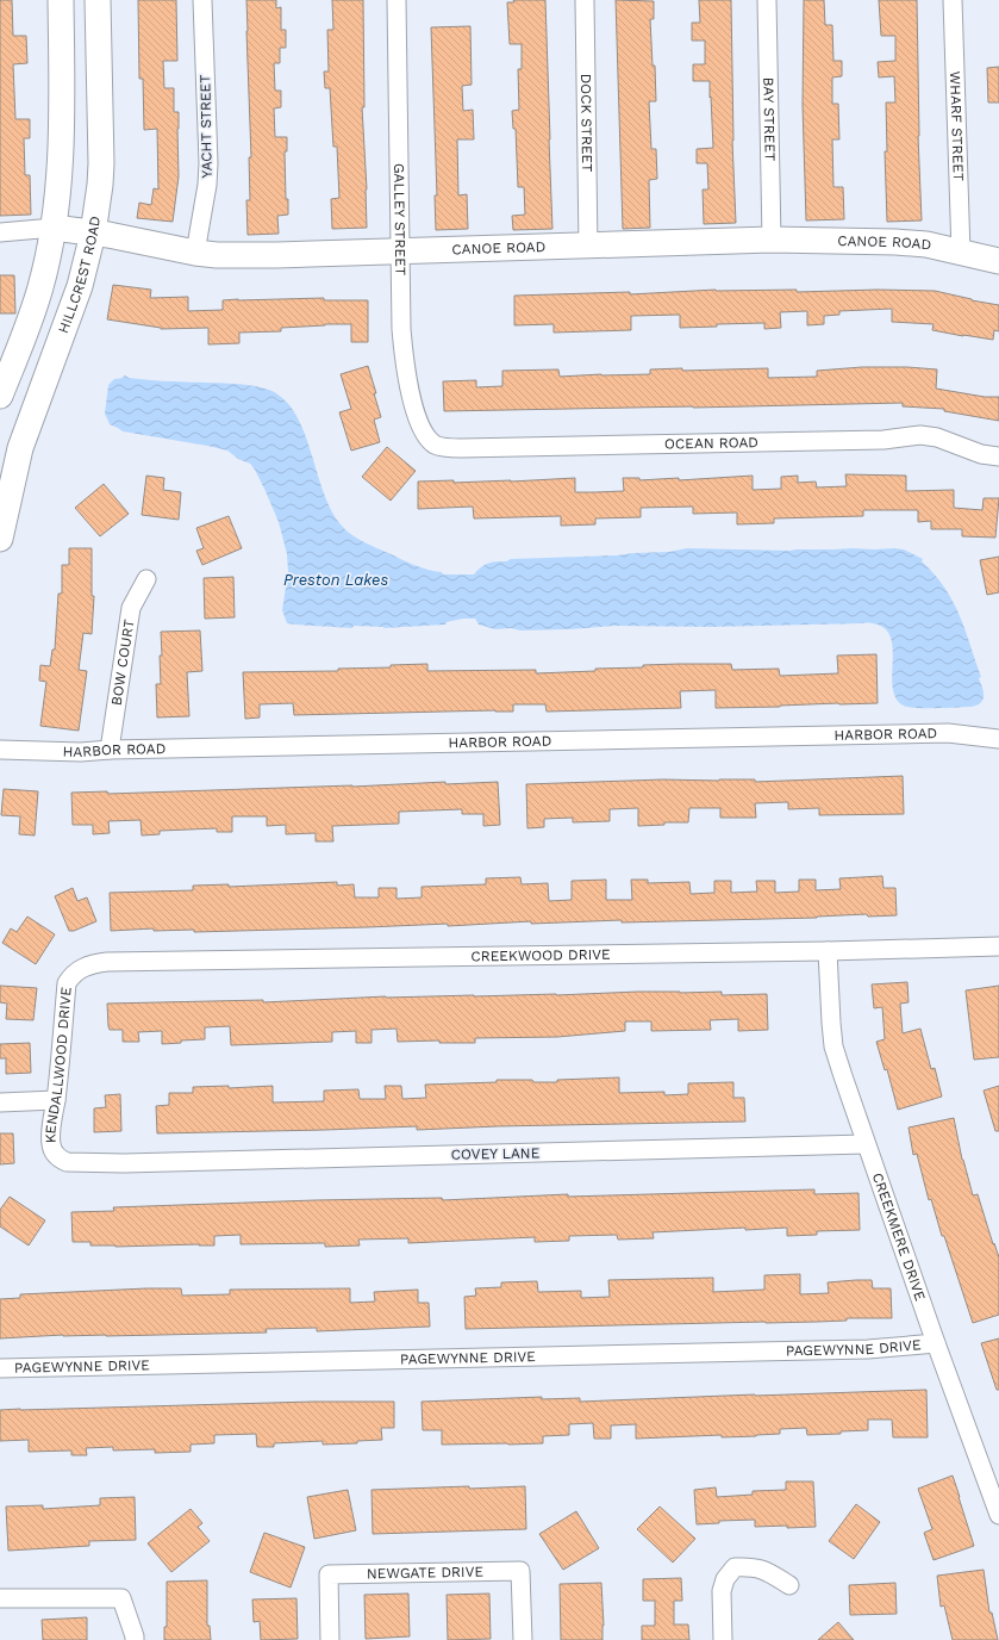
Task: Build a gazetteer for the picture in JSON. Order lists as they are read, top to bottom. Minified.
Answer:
{"streets":{"main road":["CANOE ROAD","HILLCREST ROAD"],"street":["BAY STREET","DOCK STREET","YACHT STREET","WHARF STREET","GALLEY STREET","OCEAN ROAD","BOW COURT","HARBOR ROAD","CREEKWOOD DRIVE","KENDALLWOOD DRIVE","COVEY LANE","CREEKMERE DRIVE","PAGEWYNNE DRIVE","NEWGATE DRIVE"]},"crossings":[["BAY STREET","CANOE ROAD"],["DOCK STREET","CANOE ROAD"],["YACHT STREET","CANOE ROAD"],["WHARF STREET","CANOE ROAD"],["GALLEY STREET","CANOE ROAD"],["GALLEY STREET","OCEAN ROAD"],["CANOE ROAD","HILLCREST ROAD"],["BOW COURT","HARBOR ROAD"],["CREEKWOOD DRIVE","KENDALLWOOD DRIVE"],["CREEKWOOD DRIVE","CREEKMERE DRIVE"],["KENDALLWOOD DRIVE","COVEY LANE"],["COVEY LANE","CREEKMERE DRIVE"],["CREEKMERE DRIVE","PAGEWYNNE DRIVE"]],"water":["Preston Lakes"]}
